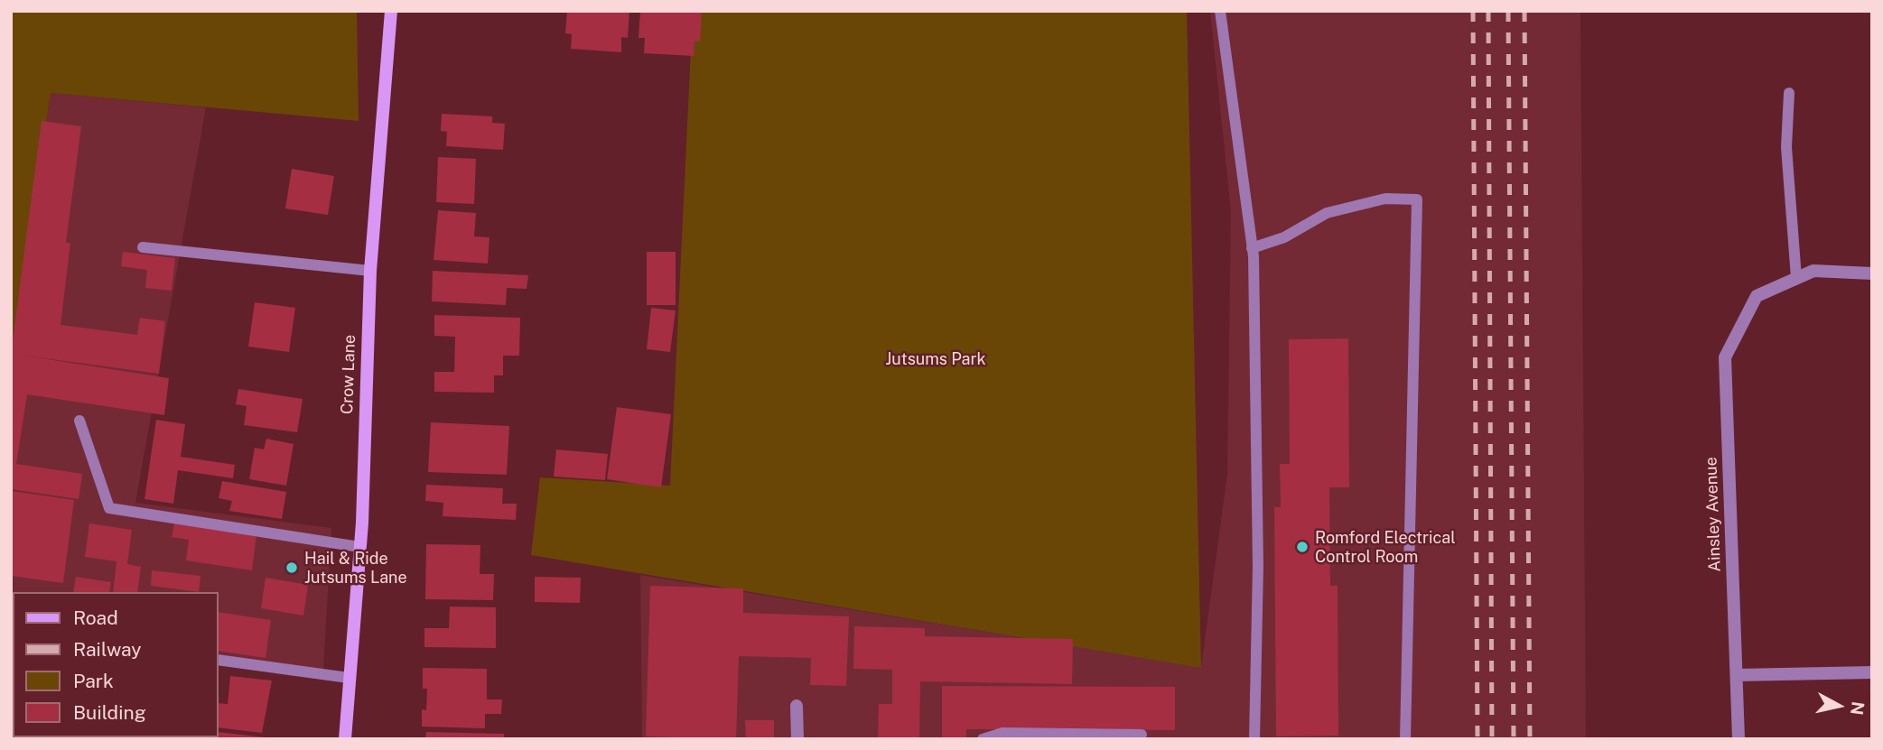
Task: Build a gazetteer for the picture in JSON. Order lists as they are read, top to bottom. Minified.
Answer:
{"streets":{"street":["Crow Lane","Ainsley Avenue"]},"parks":["Jutsums Park"],"places":["Romford Electrical Control Room","Hail & Ride Jutsums Lane"],"legend":["Road","Railway","Park","Building"],"north":"right"}
